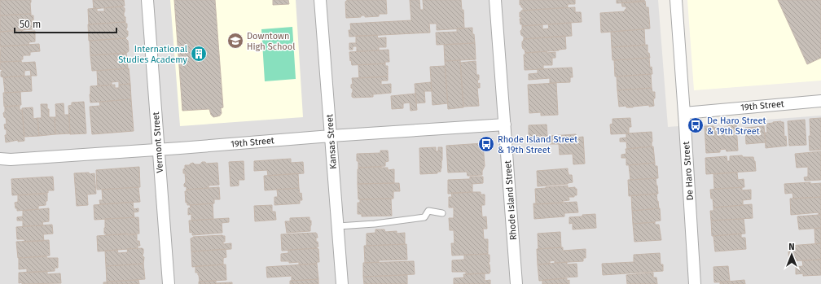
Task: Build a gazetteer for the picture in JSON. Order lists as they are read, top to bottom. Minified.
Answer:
{"streets":{"street":["19th Street","Kansas Street","Vermont Street","De Haro Street","Rhode Island Street"]},"crossings":[["19th Street","Kansas Street"],["19th Street","Vermont Street"],["19th Street","De Haro Street"],["19th Street","Rhode Island Street"]],"places":{"school or university":["Downtown High School"],"building":["International Studies Academy"],"bus stop":["De Haro Street & 19th Street","Rhode Island Street & 19th Street"]},"scale_bar":"50 m","north":"top"}
